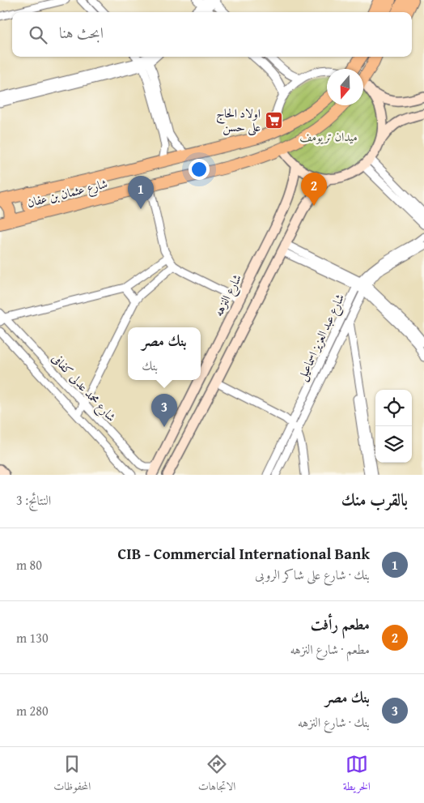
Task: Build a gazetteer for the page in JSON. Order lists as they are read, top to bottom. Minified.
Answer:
{"streets":{"main road":["شارع عثمان بن عفان","شارع النزهه"],"street":["شارع عبد العزيز اسماعيل","شارع محمد عدلى كفافى"]},"crossings":[["شارع النزهه","شارع محمد عدلى كفافى"]],"parks":["ميدان تريومف"],"places":{"supermarket":["اولاد الحاج على حسن"]},"north":"bottom","page":{"search":"ابحث هنا","pins":["2","1","3"],"popup":["بنك مصر","بنك"],"heading":["بالقرب منك","النتائج: 3"],"list":[{"mark":"1","name":"CIB - Commercial International Bank","note":"بنك · شارع على شاكر الروبى","value":"80 m"},{"mark":"2","name":"مطعم رأفت","note":"مطعم · شارع النزهه","value":"130 m"},{"mark":"3","name":"بنك مصر","note":"بنك · شارع النزهه","value":"280 m"}],"nav":["الخريطة","الاتجاهات","المحفوظات"]}}
